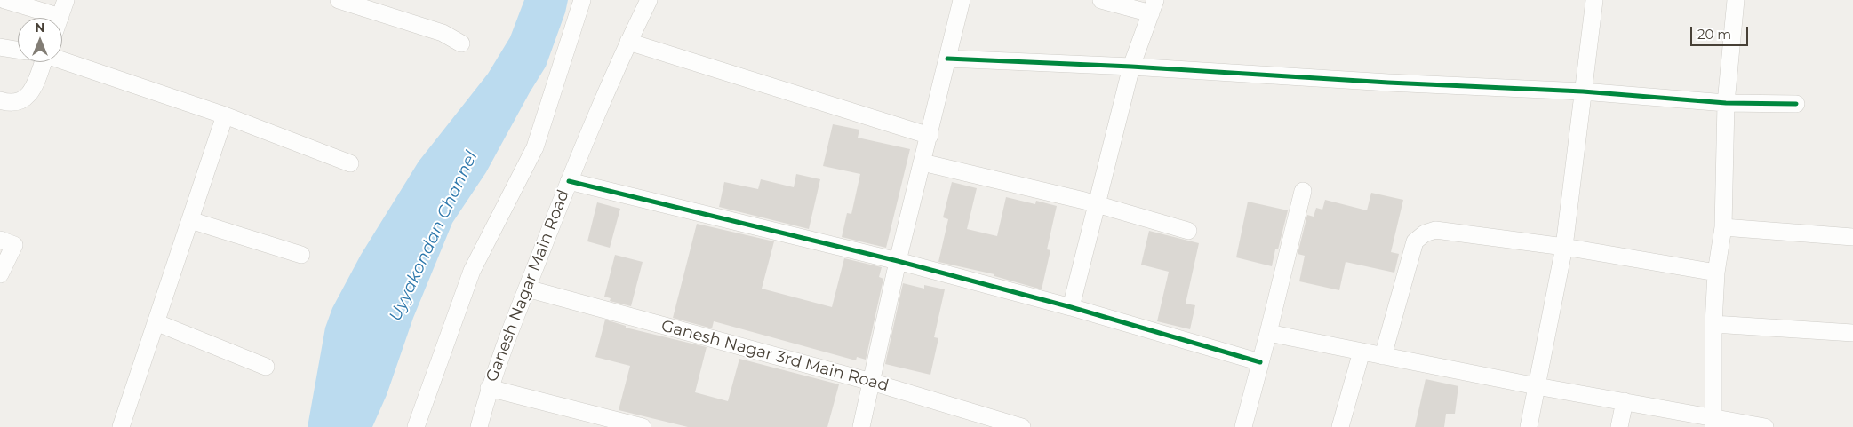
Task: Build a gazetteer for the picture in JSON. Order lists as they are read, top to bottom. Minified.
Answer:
{"streets":{"street":["Ganesh Nagar Main Road","Ganesh Nagar 3rd Main Road"]},"crossings":[["Ganesh Nagar Main Road","Ganesh Nagar 3rd Main Road"]],"water":["Uyyakondan Channel"],"scale_bar":"20 m","north":"top"}
